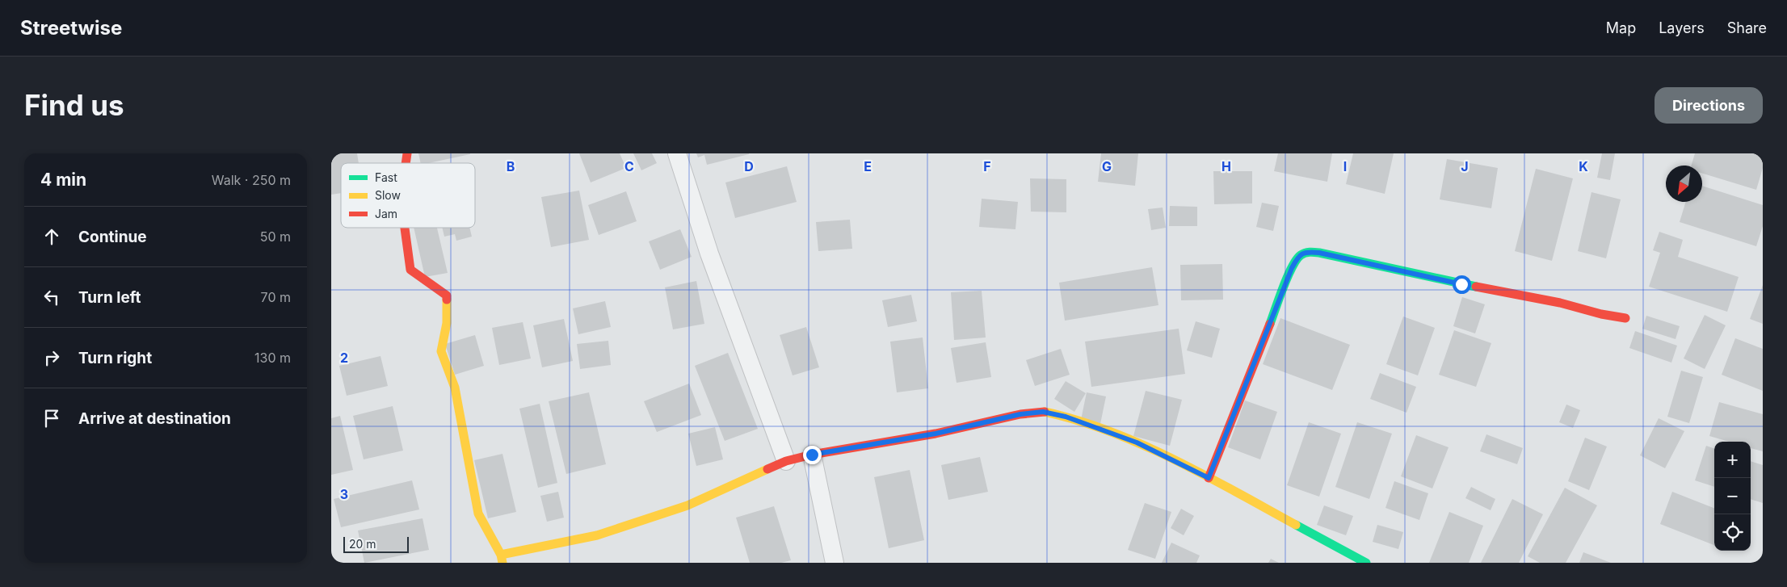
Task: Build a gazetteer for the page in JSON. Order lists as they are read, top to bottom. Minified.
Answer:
{"legend":["Fast","Slow","Jam"],"scale_bar":"20 m","north":"bottom left","page":{"header":"Streetwise","nav":["Map","Layers","Share"],"buttons":"Directions","title":"Find us","heading":["4 min","Walk · 250 m"],"list":[["Continue","50 m"],["Turn left","70 m"],["Turn right","130 m"],"Arrive at destination"],"map_buttons":["+","−"],"scale":"20 m"},"grid":{"columns":["B","C","D","E","F","G","H","I","J","K"],"rows":["2","3"]}}
